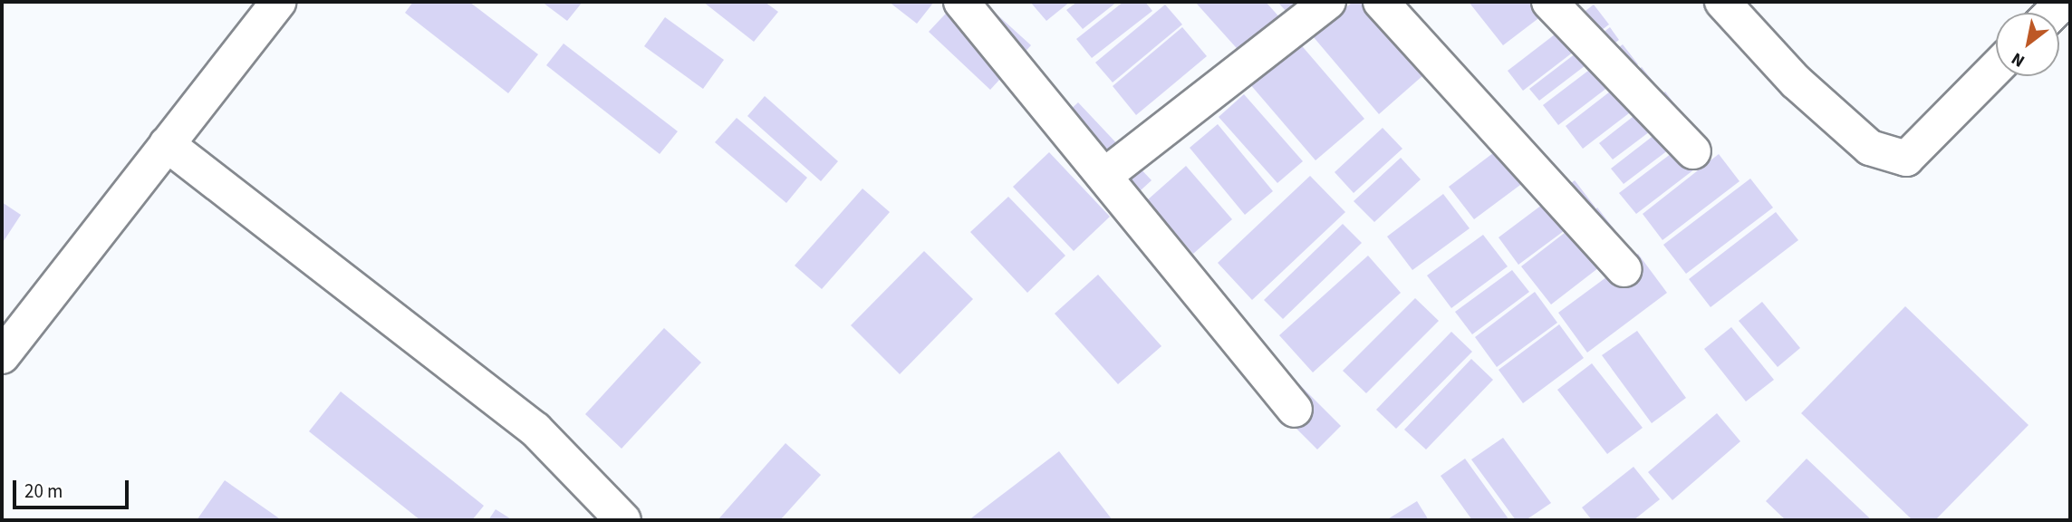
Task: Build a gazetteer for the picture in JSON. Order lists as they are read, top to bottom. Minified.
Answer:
{"scale_bar":"20 m","north":"bottom left"}
